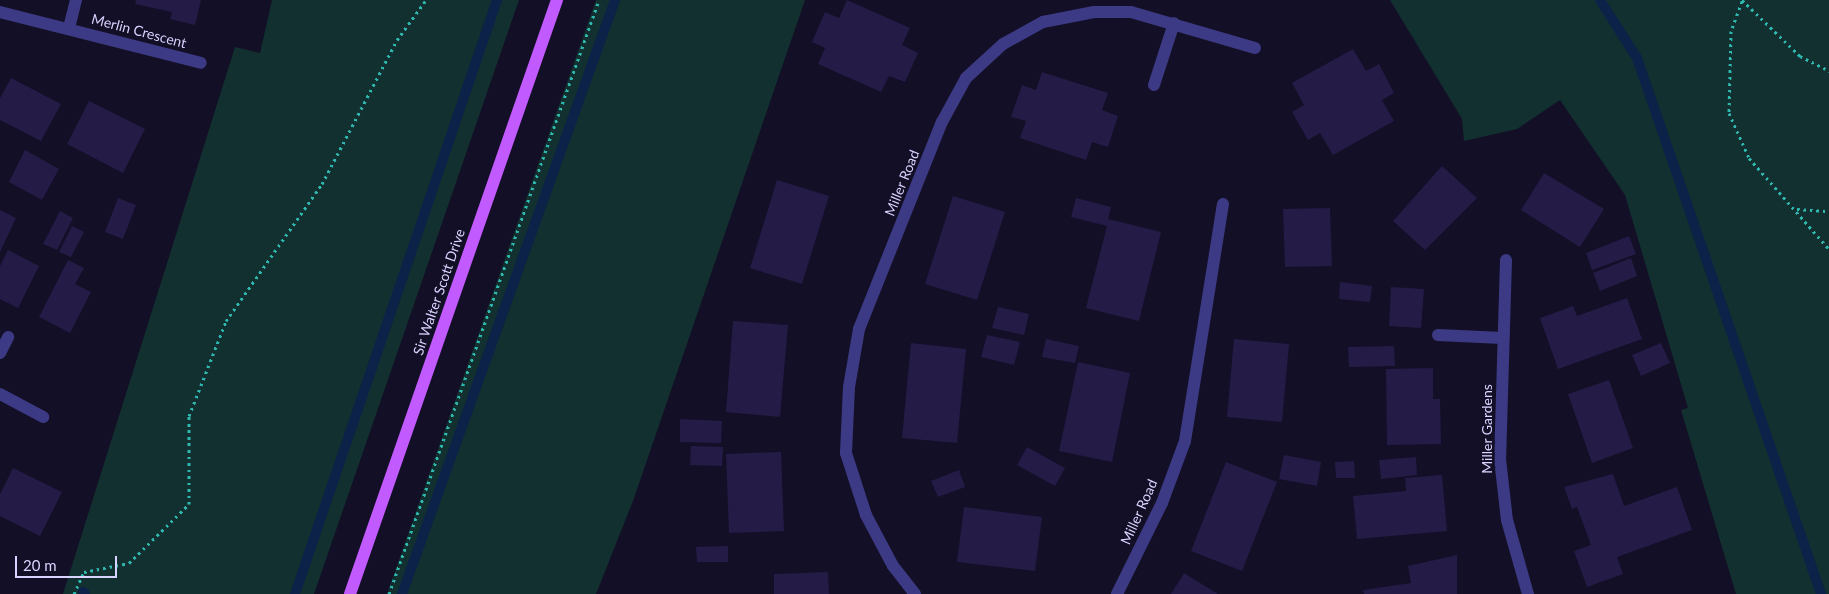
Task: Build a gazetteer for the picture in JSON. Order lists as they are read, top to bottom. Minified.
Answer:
{"streets":{"main road":["Sir Walter Scott Drive"],"street":["Merlin Crescent","Miller Road","Miller Gardens"]},"scale_bar":"20 m"}
